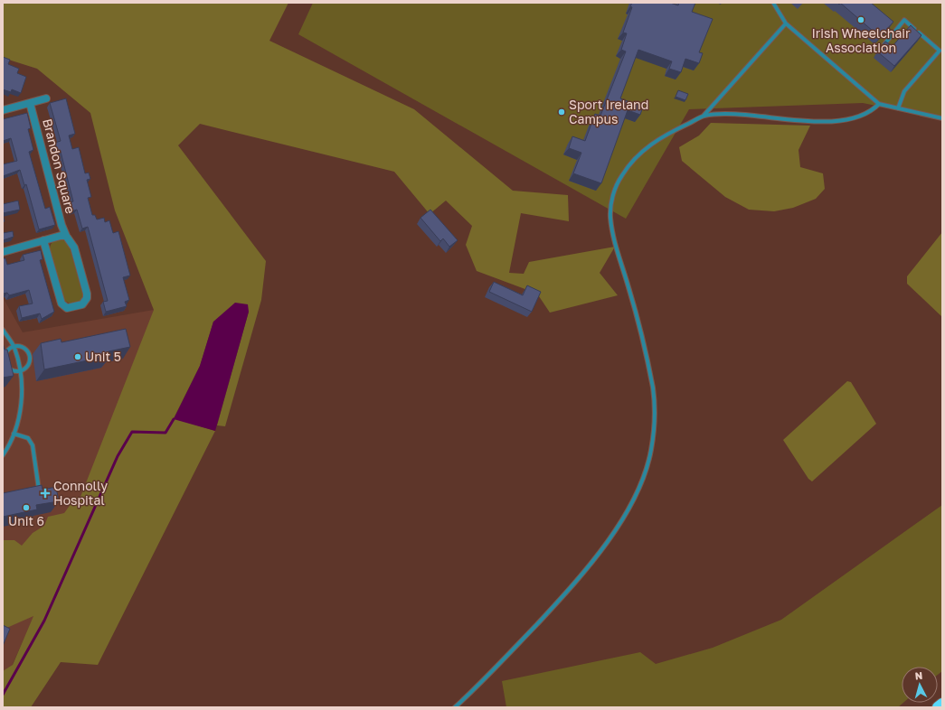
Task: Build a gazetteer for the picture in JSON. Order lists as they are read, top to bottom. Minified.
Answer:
{"streets":{"street":["Brandon Square"]},"places":{"other":["Irish Wheelchair Association","Sport Ireland Campus","Unit 5","Unit 6"],"health":["Connolly Hospital"]},"north":"top"}
